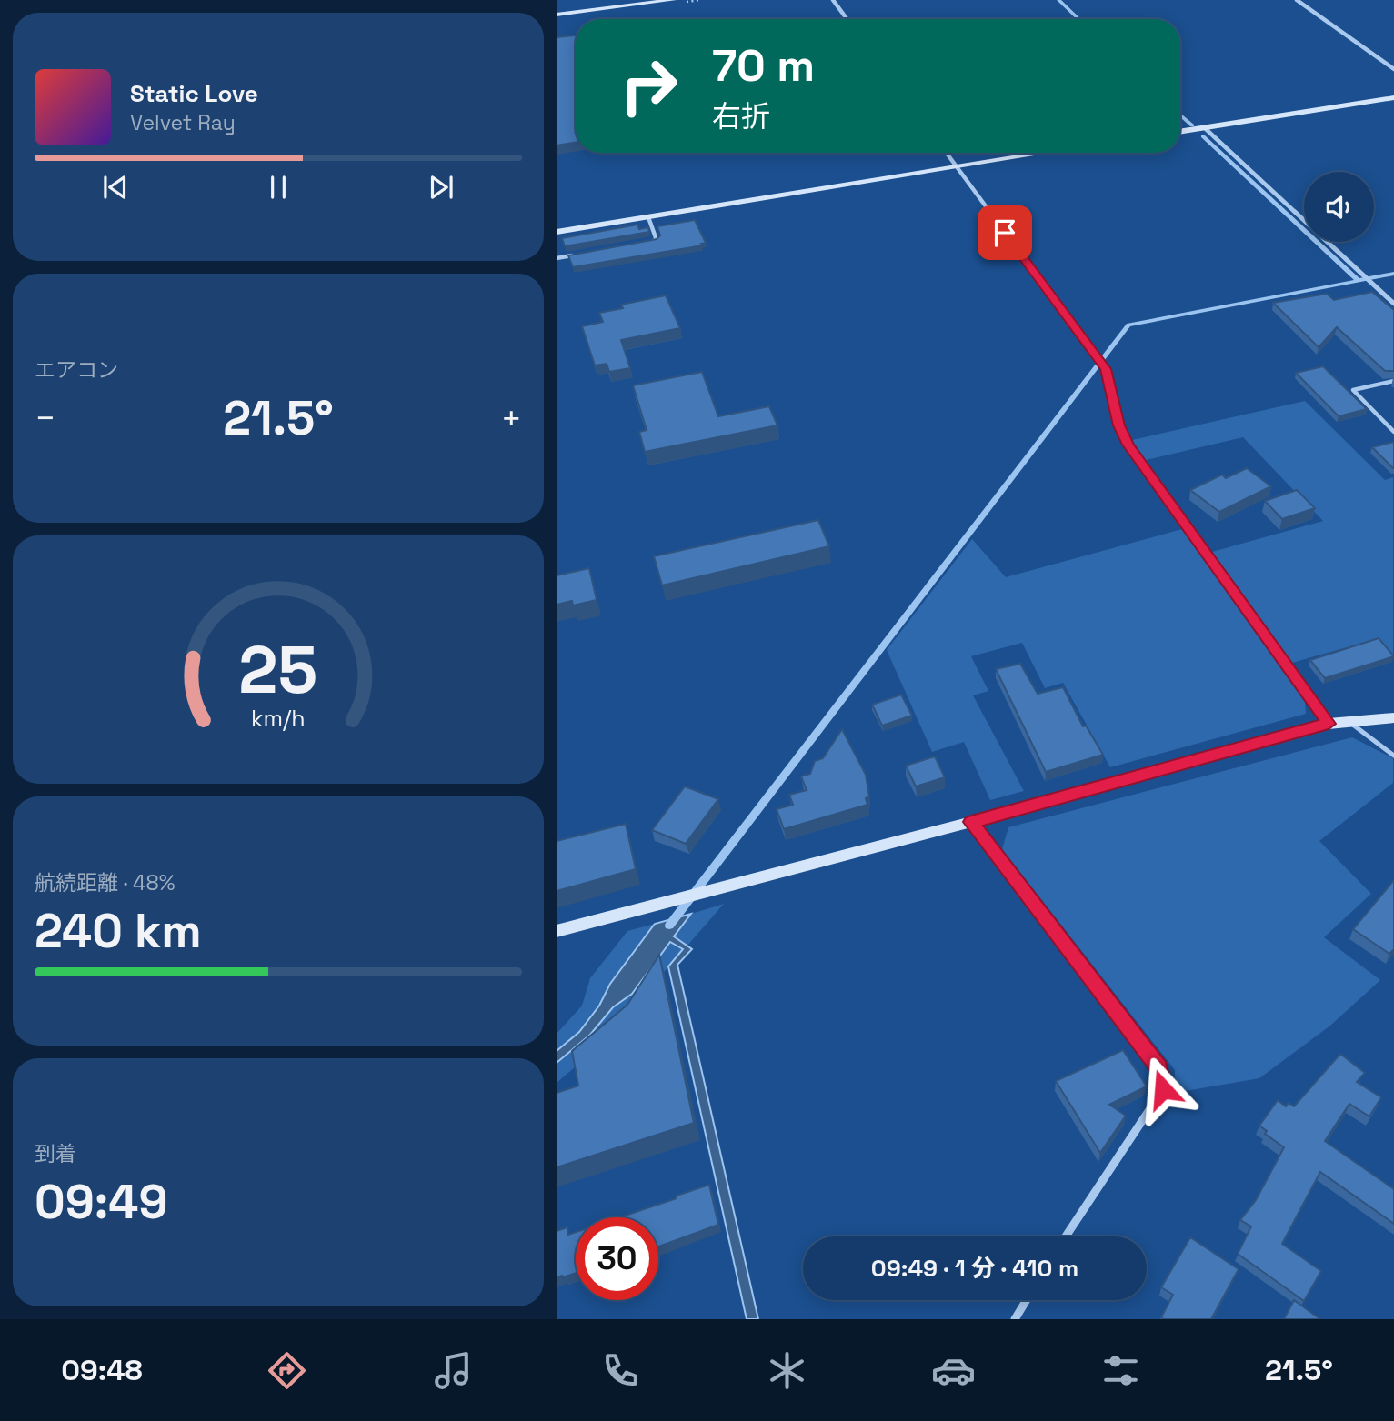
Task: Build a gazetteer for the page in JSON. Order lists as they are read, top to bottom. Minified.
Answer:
{"page":{"turn":["70 m","右折"],"song":["Static Love","Velvet Ray"],"tile":["エアコン",["航続距離 · 48%","240 km"],["到着","09:49"]],"heat":["−","21.5°","+"],"limit":"30","trip":"09:49 · 1 分 · 410 m","tabs":["09:48","21.5°"],"gauge":["25","km/h"]}}
